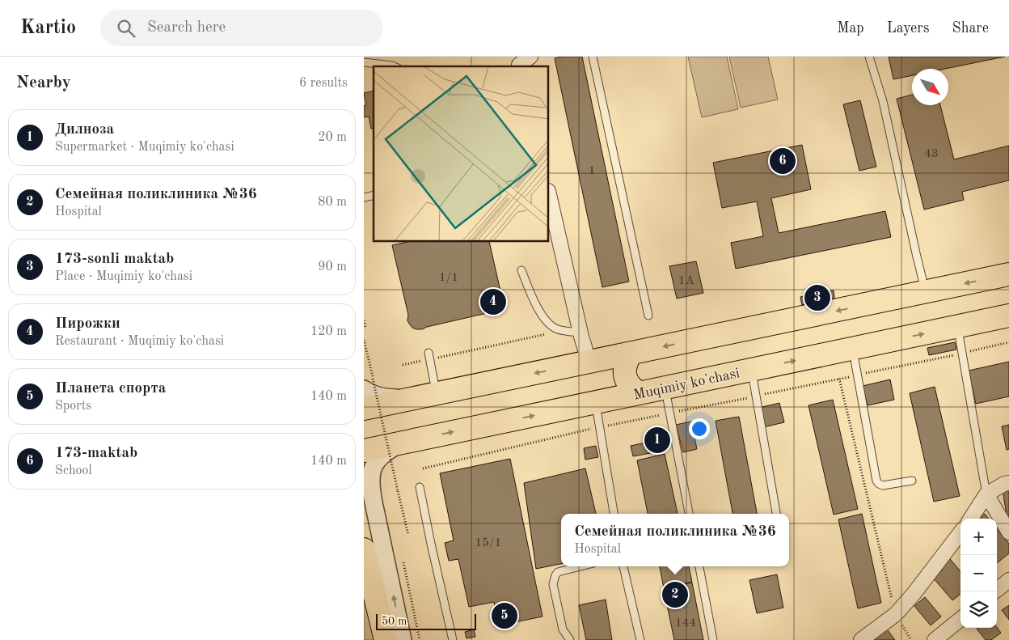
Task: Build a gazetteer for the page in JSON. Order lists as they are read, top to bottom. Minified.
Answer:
{"streets":{"main road":["Muqimiy ko'chasi"]},"house_numbers":["43","1","1/1","1A","15/1","144"],"scale_bar":"50 m","north":"bottom right","page":{"header":"Kartio","search":"Search here","nav":["Map","Layers","Share"],"heading":["Nearby","6 results"],"list":[{"mark":"1","name":"Дилноза","note":"Supermarket · Muqimiy ko'chasi","value":"20 m"},{"mark":"2","name":"Семейная поликлиника №36","note":"Hospital","value":"80 m"},{"mark":"3","name":"173-sonli maktab","note":"Place · Muqimiy ko'chasi","value":"90 m"},{"mark":"4","name":"Пирожки","note":"Restaurant · Muqimiy ko'chasi","value":"120 m"},{"mark":"5","name":"Планета спорта","note":"Sports","value":"140 m"},{"mark":"6","name":"173-maktab","note":"School","value":"140 m"}],"pins":["6","3","4","1","2","5"],"popup":["Семейная поликлиника №36","Hospital"],"map_buttons":["+","−"],"scale":"50 m"}}
